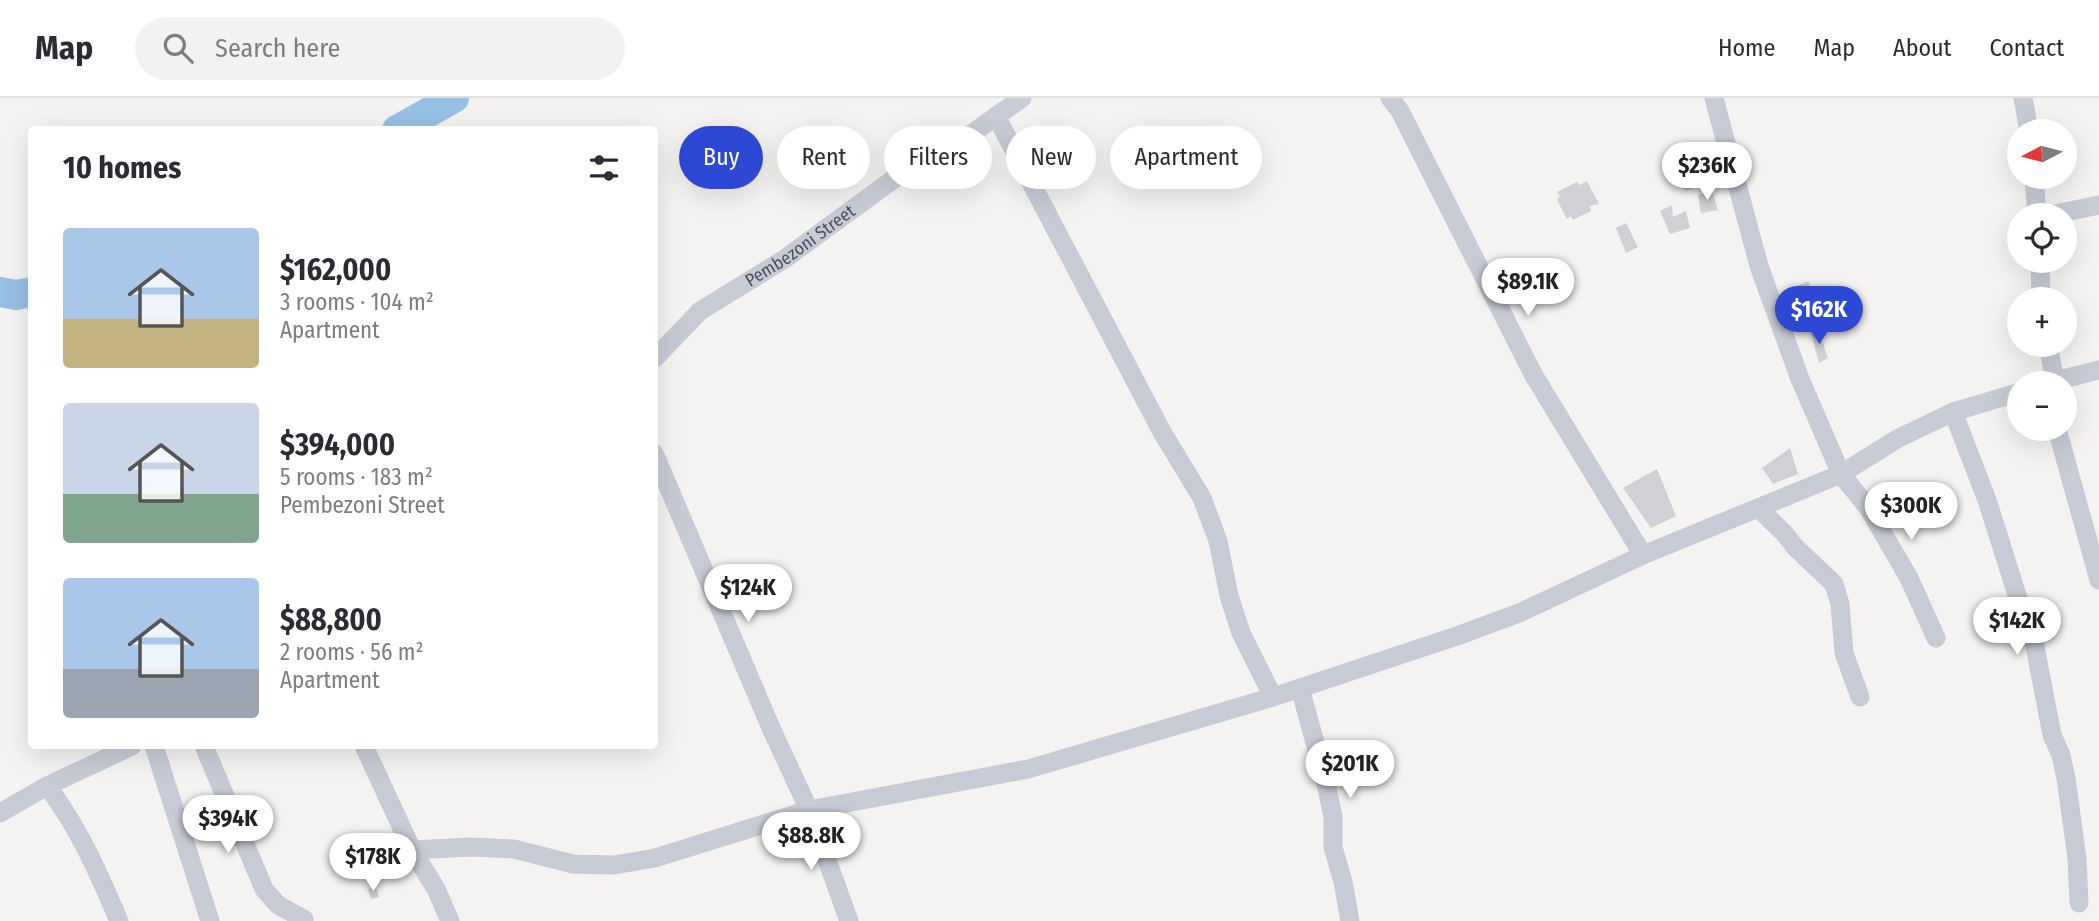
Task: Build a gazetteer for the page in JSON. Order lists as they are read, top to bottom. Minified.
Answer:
{"streets":{"street":["Pembezoni Street"]},"north":"left","page":{"header":"Map","search":"Search here","nav":["Home","Map","About","Contact"],"map_buttons":["+","−"],"chip":["Buy","Rent","Filters","New","Apartment"],"heading":"10 homes","price":["$236K","$89.1K","$162K","$300K","$124K","$142K","$201K","$394K","$88.8K","$178K"],"list":[{"name":"$162,000","note":"3 rooms · 104 m² · Apartment"},{"name":"$394,000","note":"5 rooms · 183 m² · Pembezoni Street"},{"name":"$88,800","note":"2 rooms · 56 m² · Apartment"}]}}
